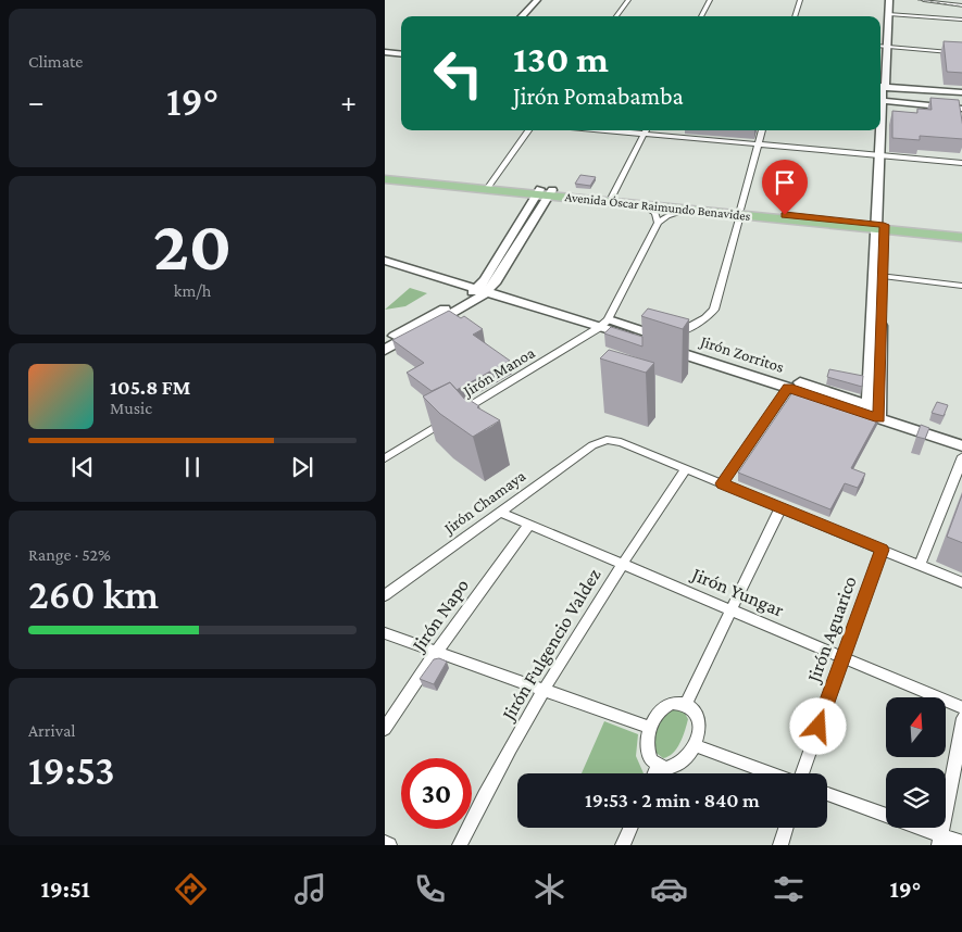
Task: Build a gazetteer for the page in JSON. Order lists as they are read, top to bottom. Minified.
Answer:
{"streets":{"main road":["Avenida Óscar Raimundo Benavides","Jirón Zorritos"],"street":["Jirón Manoa","Jirón Chamaya","Jirón Yungar","Jirón Napo","Jirón Aguarico","Jirón Fulgencio Valdez"]},"crossings":[["Jirón Zorritos","Jirón Manoa"],["Jirón Chamaya","Jirón Yungar"],["Jirón Chamaya","Jirón Fulgencio Valdez"],["Jirón Yungar","Jirón Napo"],["Jirón Yungar","Jirón Aguarico"],["Jirón Yungar","Jirón Fulgencio Valdez"]],"north":"top","page":{"tile":["Climate",["20","km/h"],["Range · 52%","260 km"],["Arrival","19:53"]],"turn":["130 m","Jirón Pomabamba"],"heat":["−","19°","+"],"song":["105.8 FM","Music"],"limit":"30","trip":"19:53 · 2 min · 840 m","tabs":["19:51","19°"]}}
